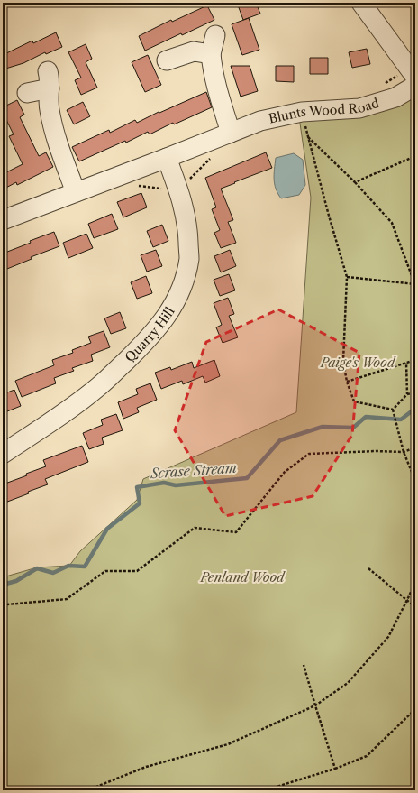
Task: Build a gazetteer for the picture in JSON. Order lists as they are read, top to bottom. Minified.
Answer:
{"streets":{"street":["Blunts Wood Road","Quarry Hill"]},"crossings":[["Blunts Wood Road","Quarry Hill"]],"water":["Scrase Stream"],"parks":["Paige's Wood","Penland Wood"]}
